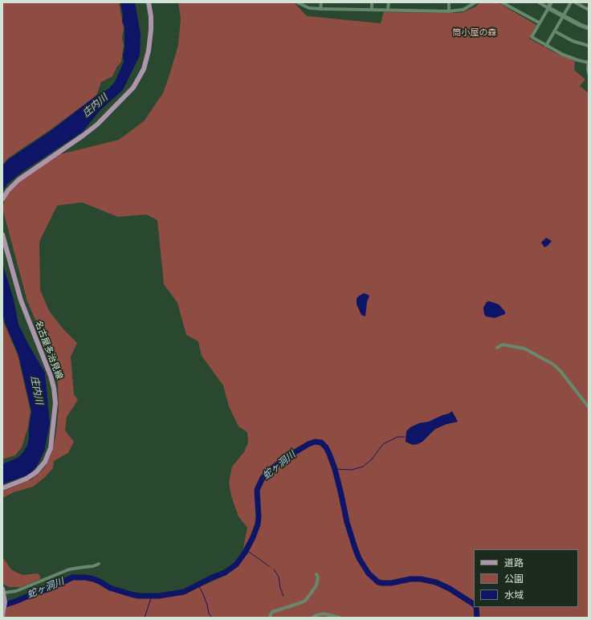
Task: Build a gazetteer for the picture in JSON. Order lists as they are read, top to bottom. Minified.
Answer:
{"streets":{"main road":["名古屋多治見線"]},"water":["庄内川","蛇ヶ洞川"],"parks":["筒小屋の森"],"legend":["道路","公園","水域"]}
